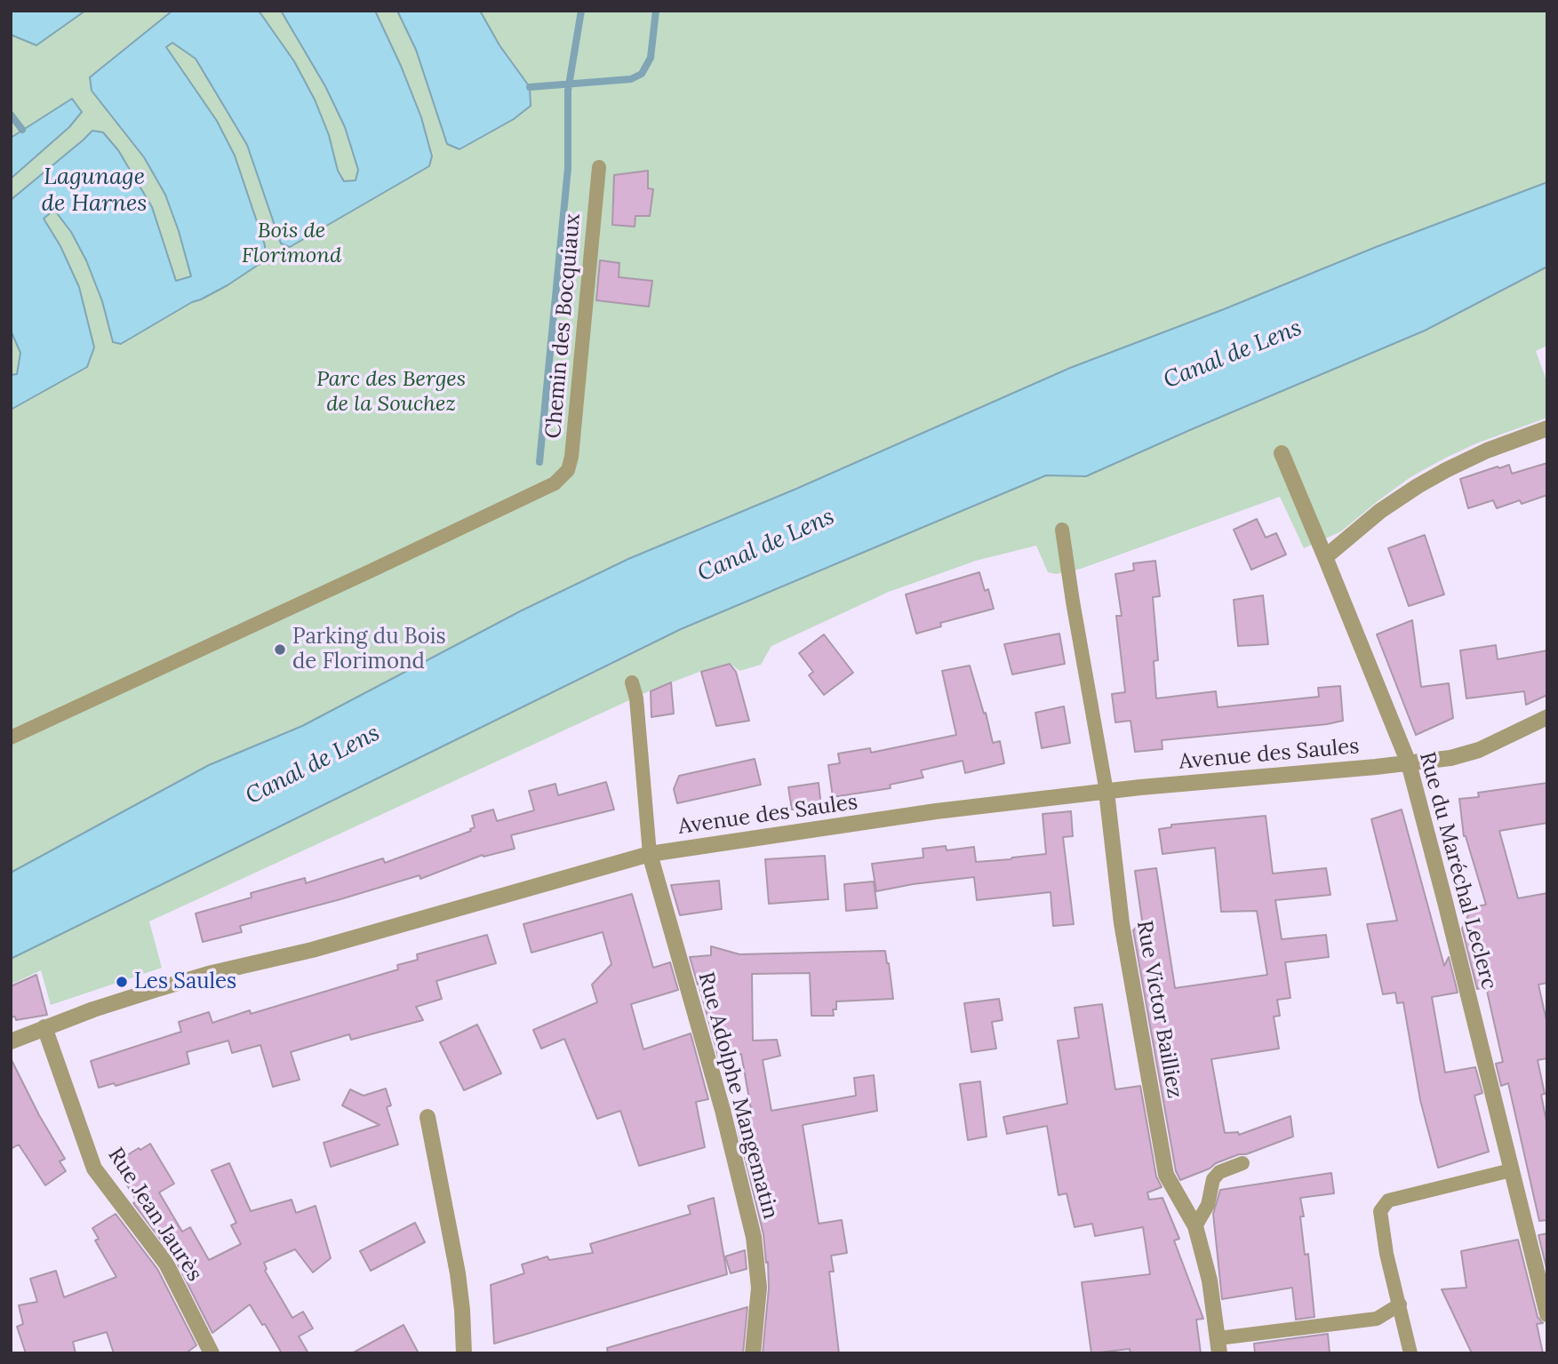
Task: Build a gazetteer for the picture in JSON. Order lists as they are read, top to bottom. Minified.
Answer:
{"streets":{"street":["Avenue des Saules","Rue du Maréchal Leclerc","Rue Victor Bailliez","Rue Adolphe Mangematin","Rue Jean Jaurès"],"lane":["Chemin des Bocquiaux"]},"crossings":[["Avenue des Saules","Rue du Maréchal Leclerc"],["Avenue des Saules","Rue Victor Bailliez"],["Avenue des Saules","Rue Adolphe Mangematin"],["Avenue des Saules","Rue Jean Jaurès"]],"water":["Lagunage de Harnes","Canal de Lens"],"parks":["Bois de Florimond","Parc des Berges de la Souchez"],"places":["Parking du Bois de Florimond","Les Saules"]}
